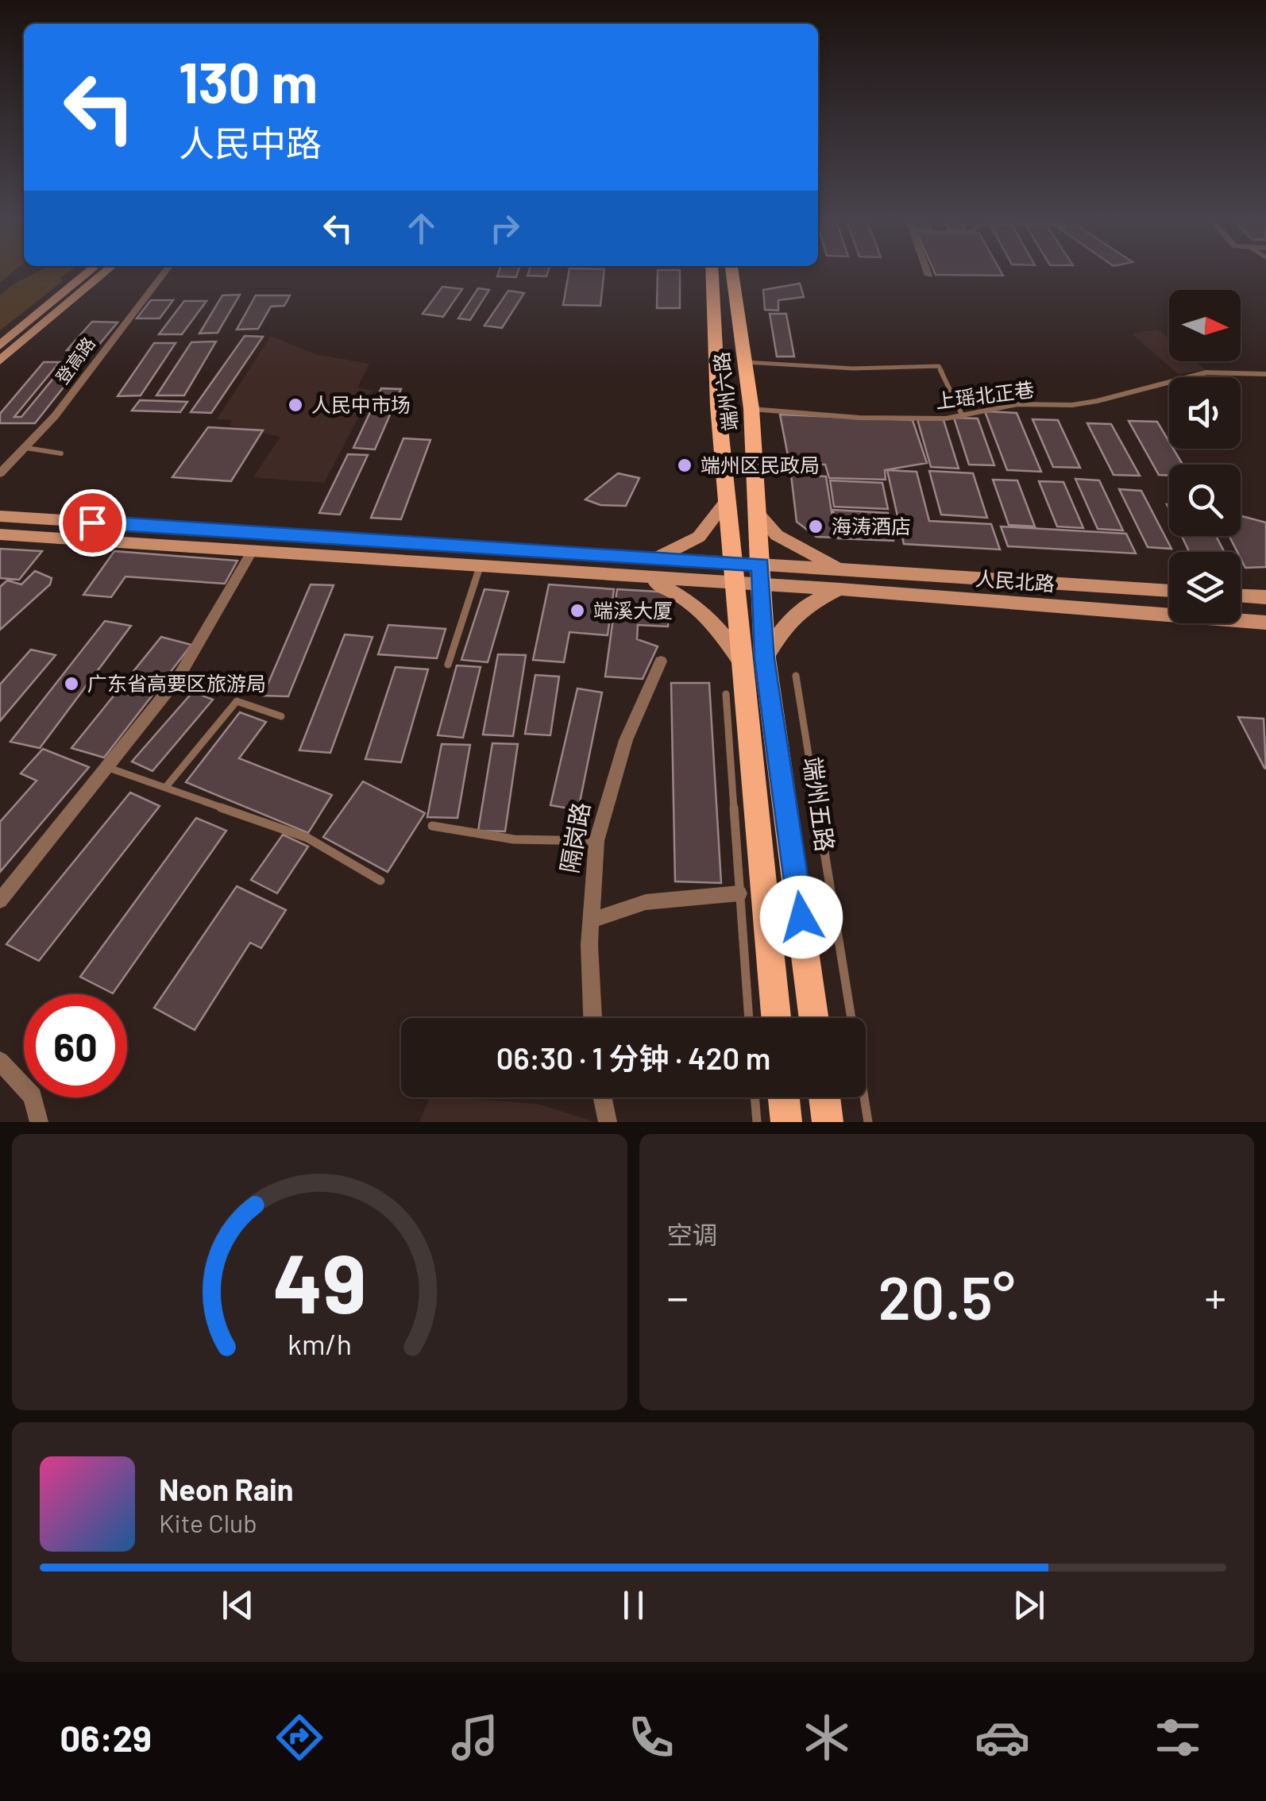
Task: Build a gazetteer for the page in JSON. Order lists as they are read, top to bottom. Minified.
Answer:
{"streets":{"main road":["端州六路","人民北路","端州五路"],"street":["登高路","隔岗路"],"lane":["上瑶北正巷"]},"crossings":[["端州六路","上瑶北正巷"],["端州六路","人民北路"],["端州六路","端州五路"],["人民北路","端州五路"]],"places":["人民中市场","端州区民政局","海涛酒店","端溪大厦","广东省高要区旅游局"],"north":"right","page":{"turn":["130 m","人民中路"],"limit":"60","trip":"06:30 · 1 分钟 · 420 m","tile":"空调","heat":["−","20.5°","+"],"song":["Neon Rain","Kite Club"],"tabs":"06:29","gauge":["49","km/h"]}}
